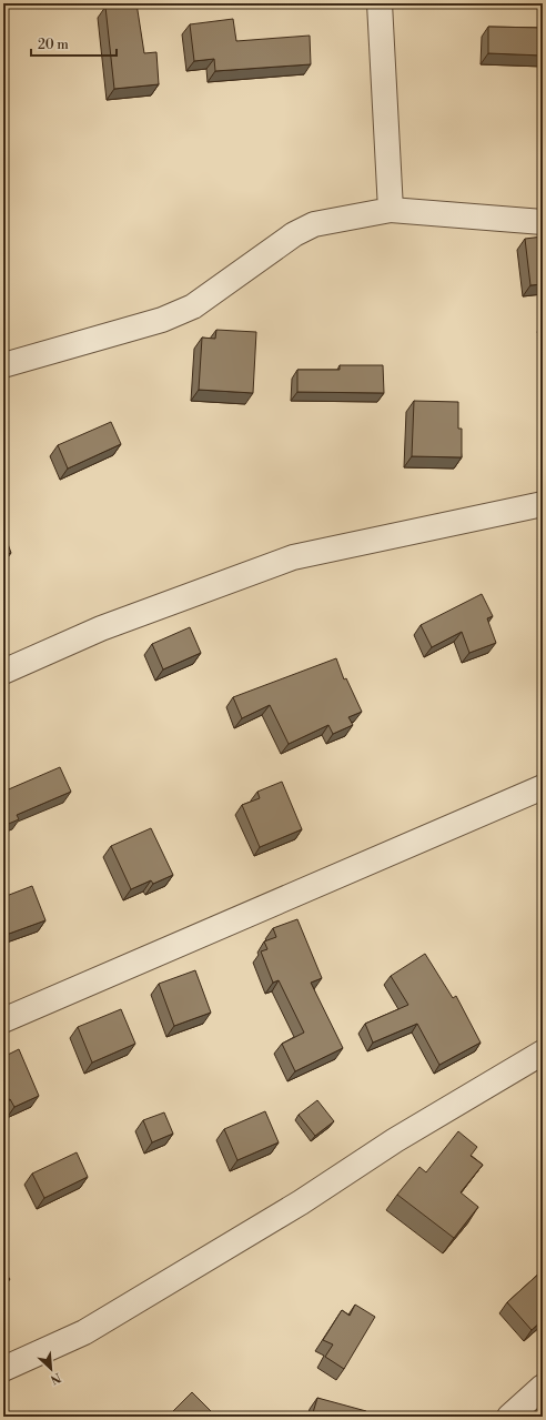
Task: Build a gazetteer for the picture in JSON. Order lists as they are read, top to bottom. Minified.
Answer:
{"scale_bar":"20 m","north":"bottom right"}
